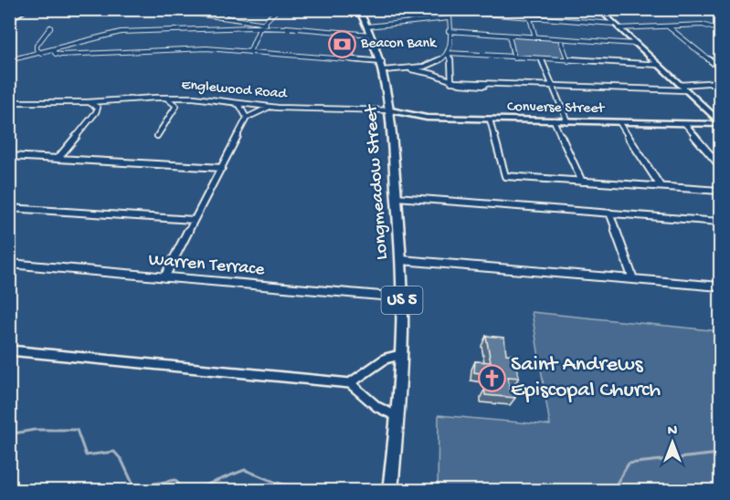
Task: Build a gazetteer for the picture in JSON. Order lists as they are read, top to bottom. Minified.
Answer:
{"streets":{"main road":["Converse Street","Longmeadow Street","US 5"],"street":["Englewood Road","Warren Terrace"]},"crossings":[["Englewood Road","Converse Street"],["Englewood Road","Longmeadow Street"],["Converse Street","Longmeadow Street"],["Longmeadow Street","Warren Terrace"]],"places":{"bank":["Beacon Bank"],"church":["Saint Andrews Episcopal Church"]},"north":"top"}
